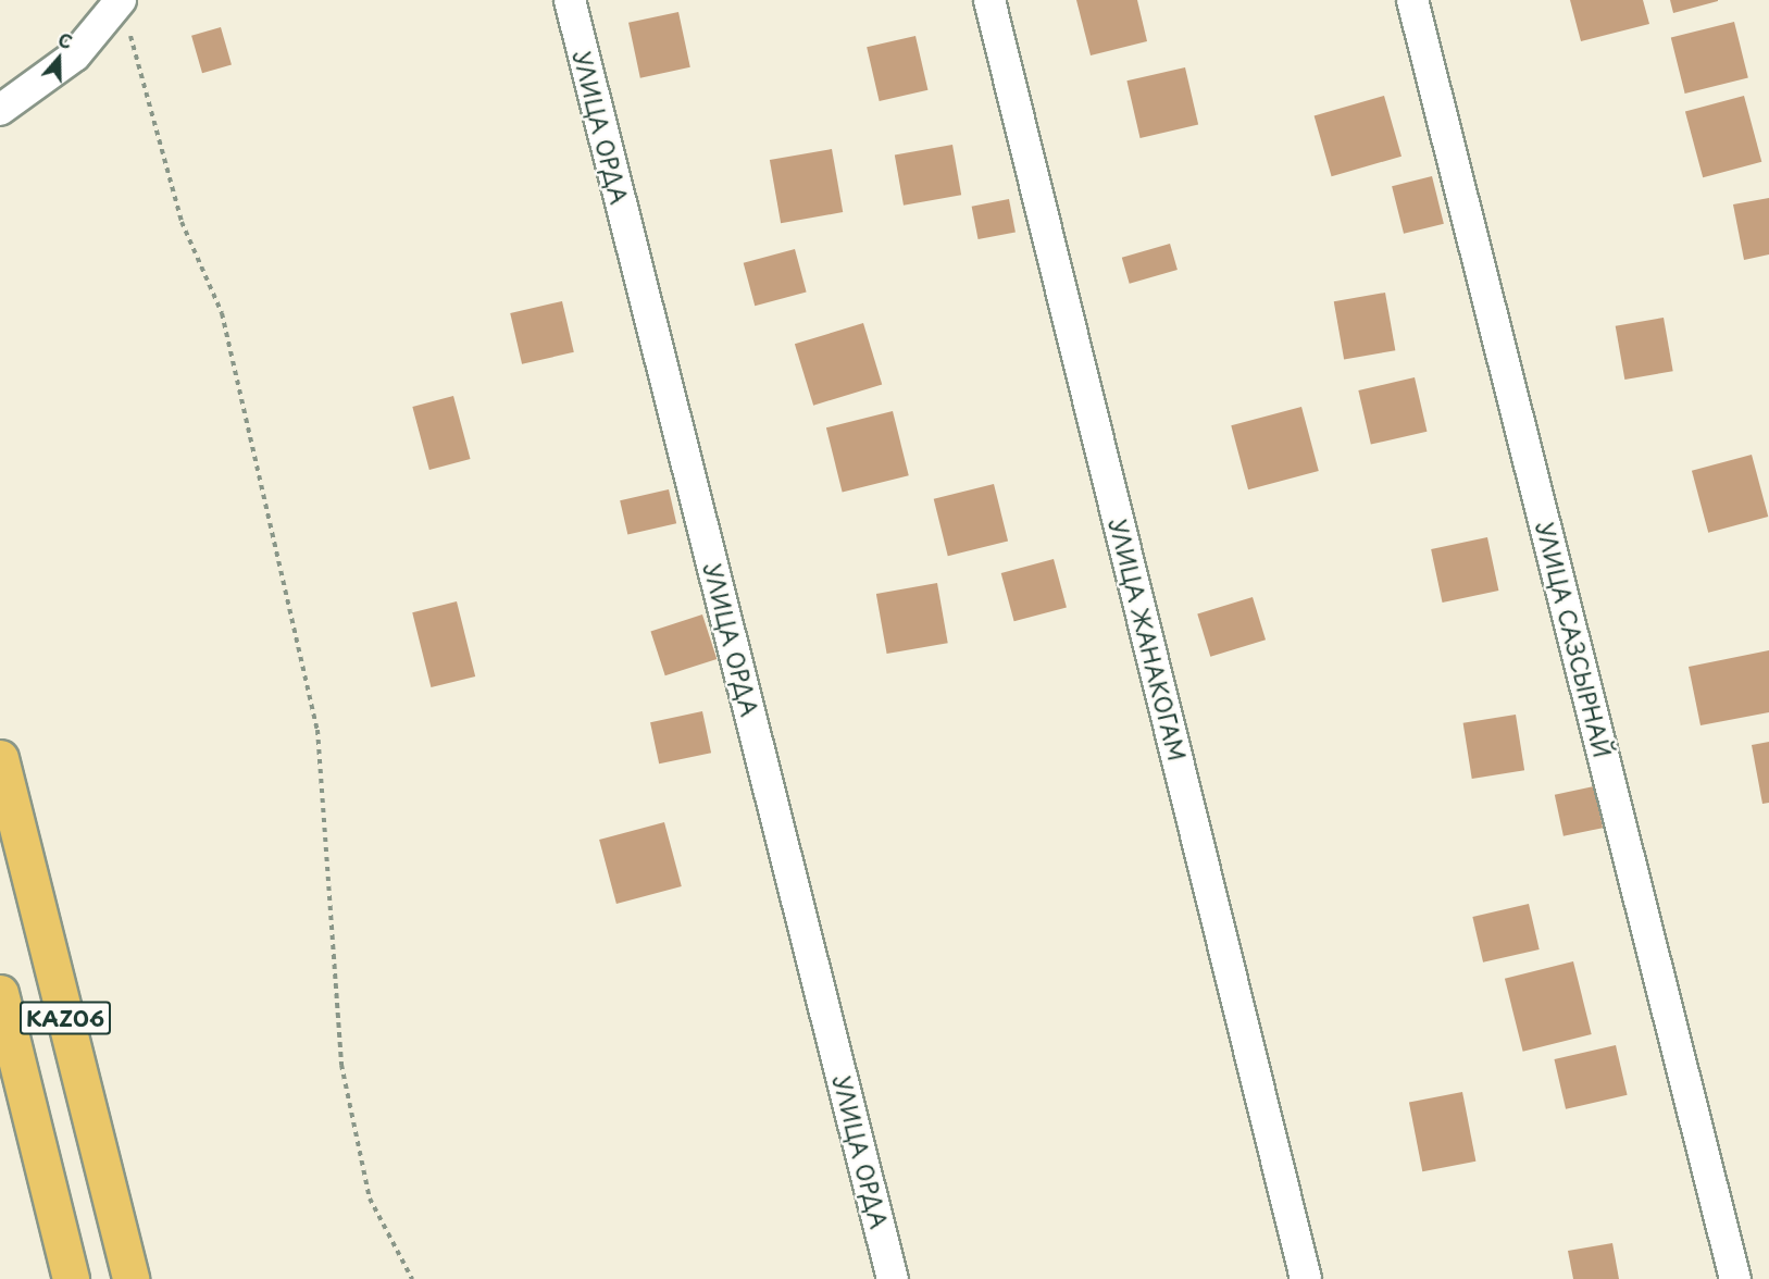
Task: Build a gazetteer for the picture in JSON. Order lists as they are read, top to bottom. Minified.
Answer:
{"streets":{"highway":["KАZ06"],"street":["УЛИЦА ОРДА","УЛИЦА ЖАНАКОГАМ","УЛИЦА САЗСЫРНАЙ"]},"north":"top"}
